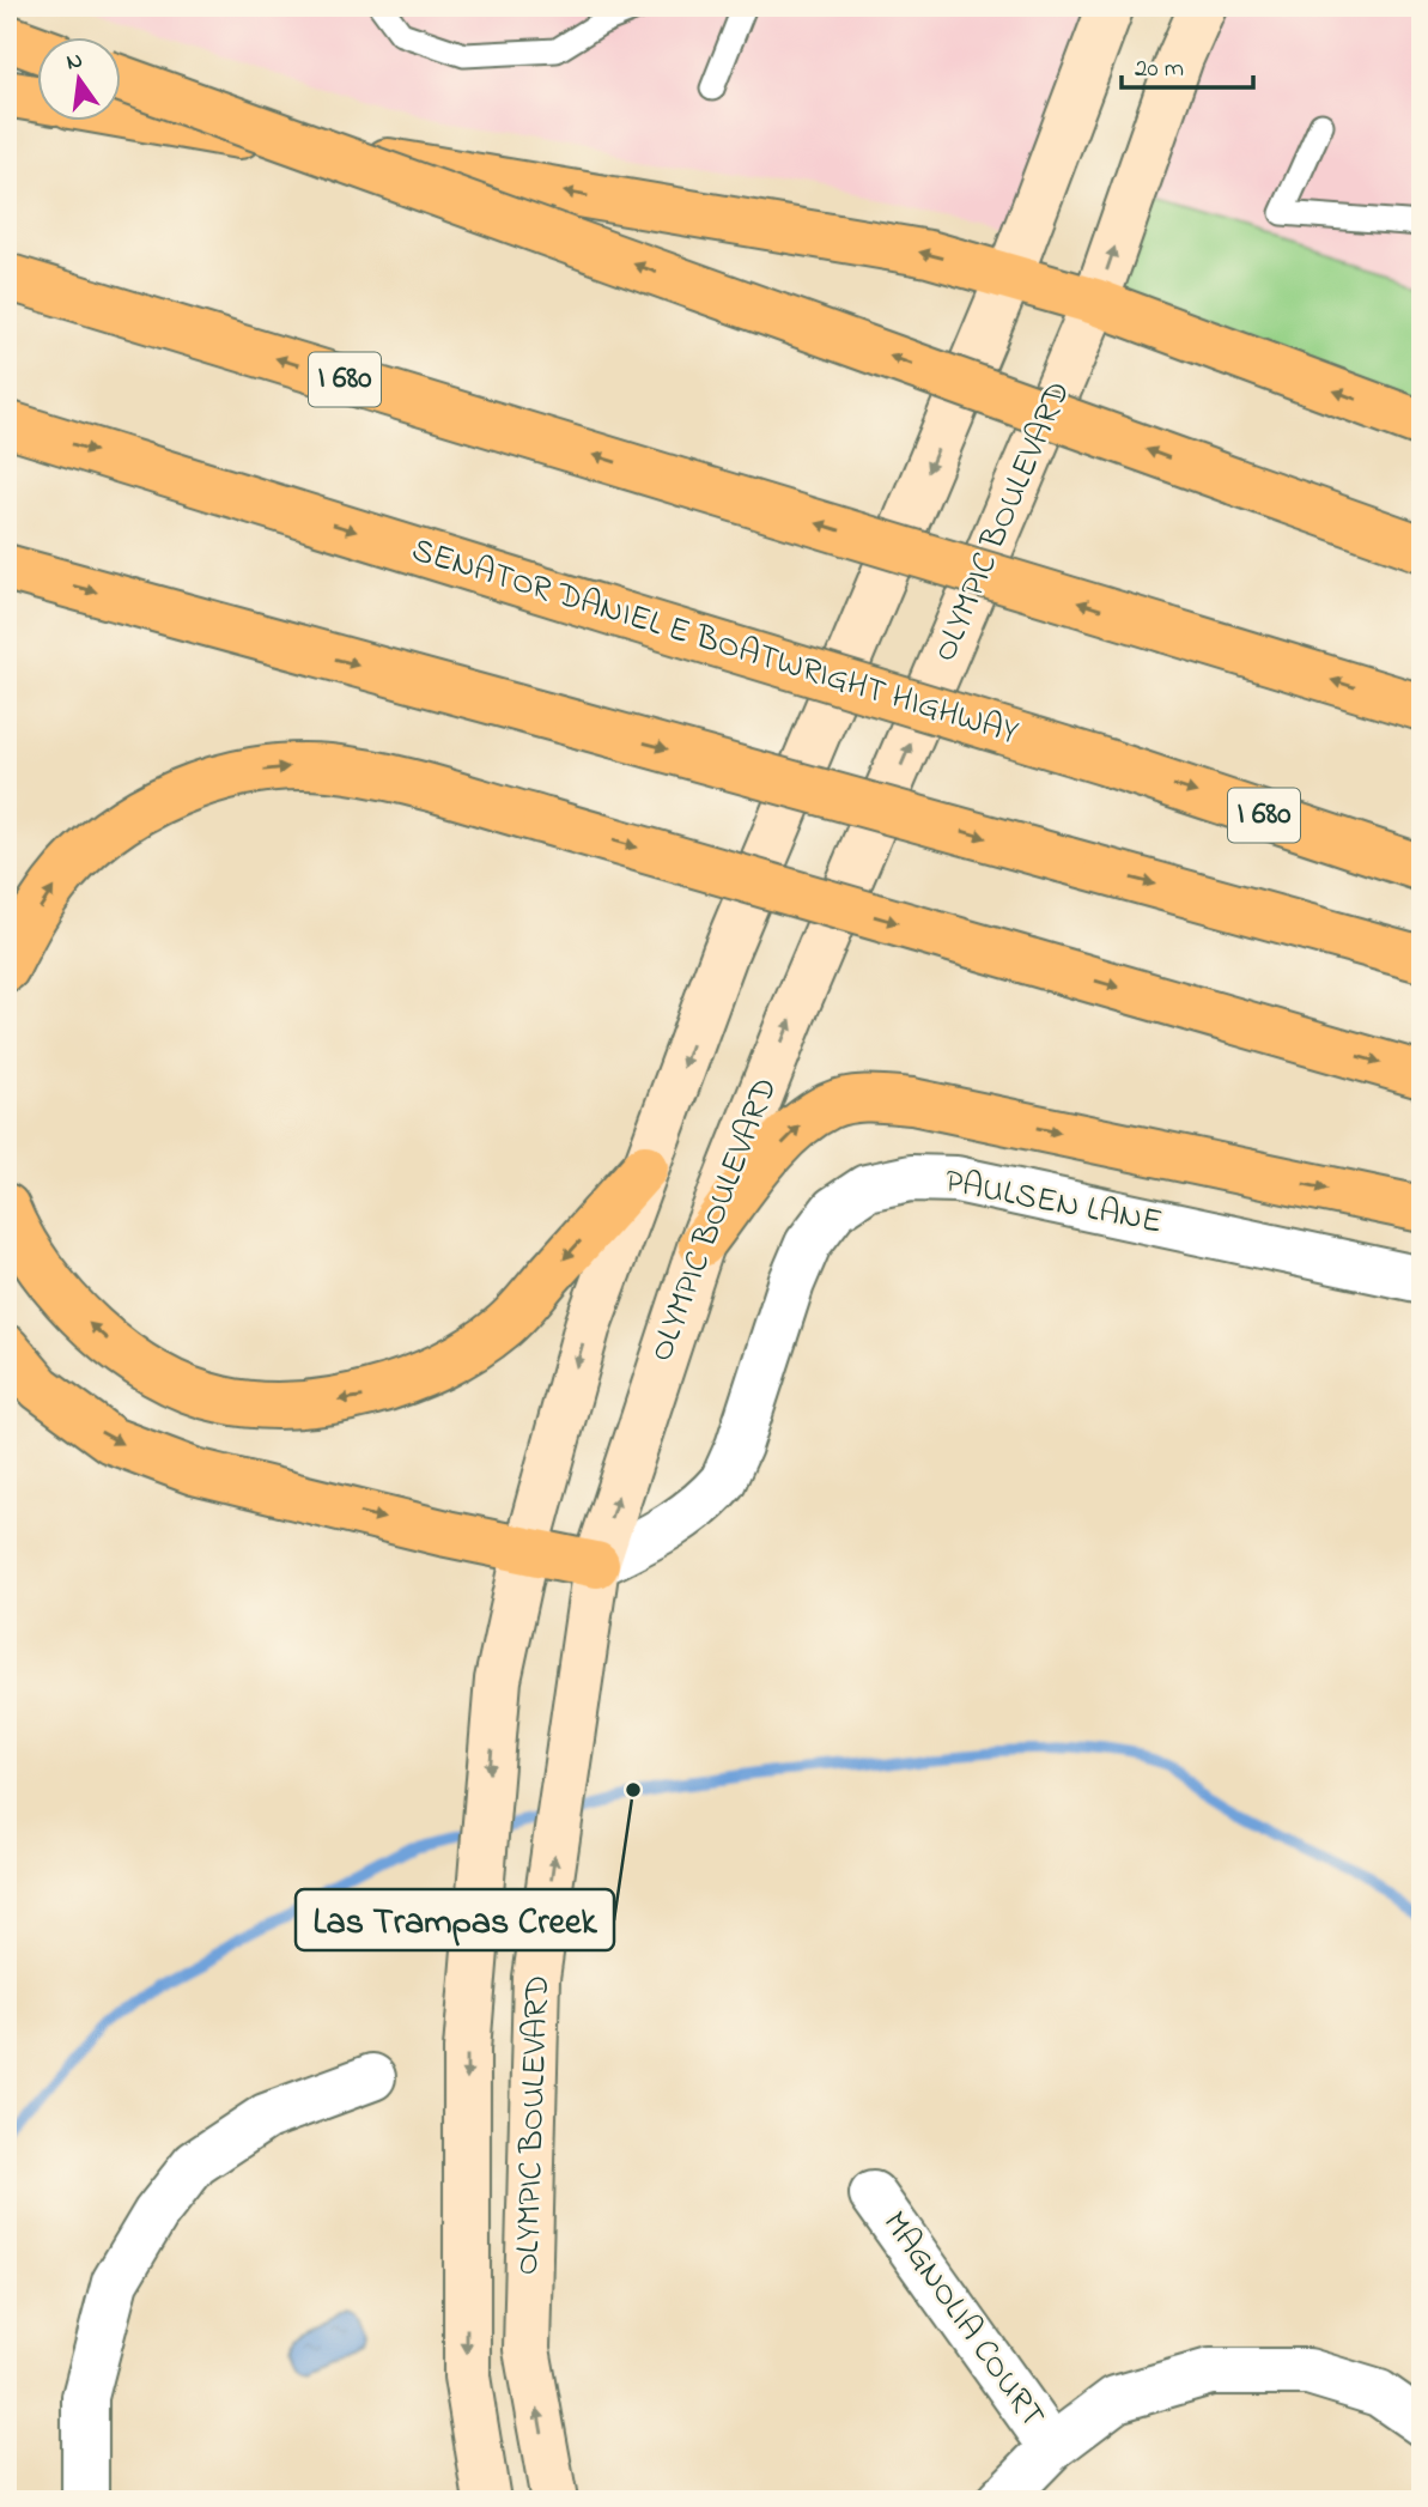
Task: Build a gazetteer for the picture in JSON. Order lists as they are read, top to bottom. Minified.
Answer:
{"streets":{"highway":["I 680","SENATOR DANIEL E BOATWRIGHT HIGHWAY"],"main road":["OLYMPIC BOULEVARD"],"street":["PAULSEN LANE","MAGNOLIA COURT"]},"crossings":[["OLYMPIC BOULEVARD","PAULSEN LANE"]],"places":["Las Trampas Creek"],"scale_bar":"20 m","north":"top"}
